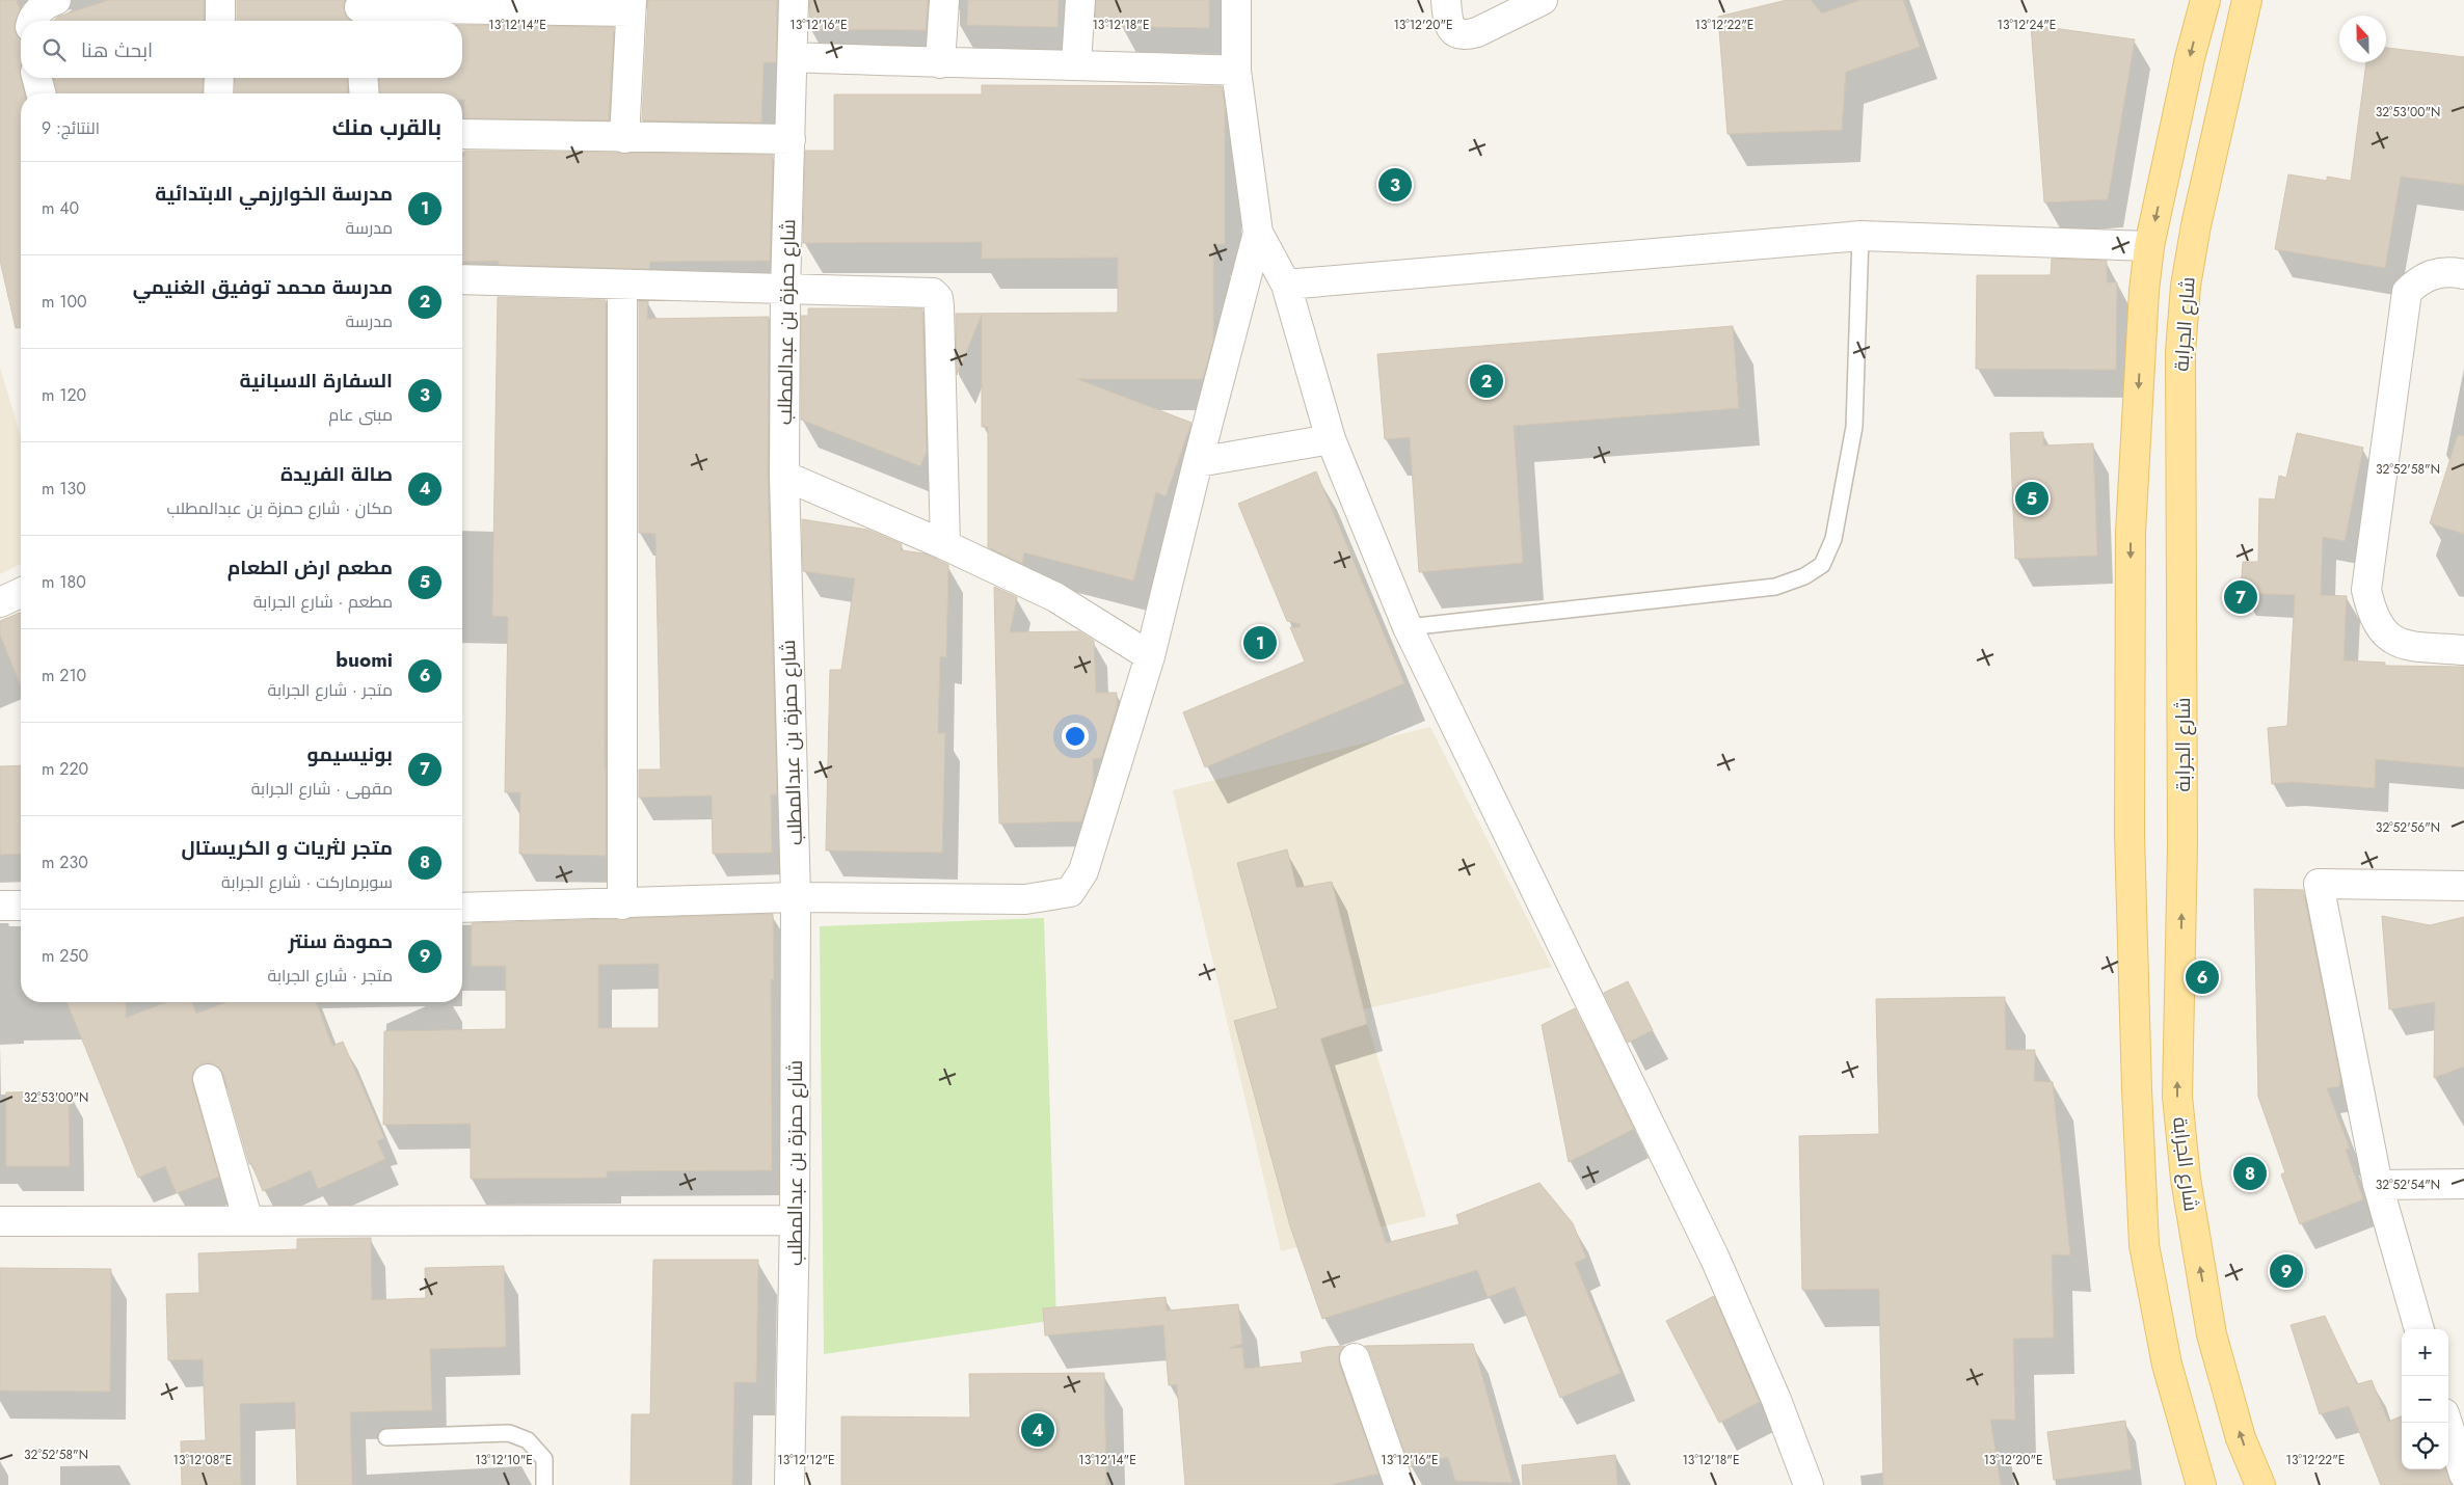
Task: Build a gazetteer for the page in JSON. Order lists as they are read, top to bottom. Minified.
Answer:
{"streets":{"main road":["شارع الجرابة"],"street":["شارع حمزة بن عبدالمطلب"]},"north":"top","page":{"search":"ابحث هنا","heading":["بالقرب منك","النتائج: 9"],"list":[{"mark":"1","name":"مدرسة الخوارزمي الابتدائية","note":"مدرسة","value":"40 m"},{"mark":"2","name":"مدرسة محمد توفيق الغنيمي","note":"مدرسة","value":"100 m"},{"mark":"3","name":"السفارة الاسبانية","note":"مبنى عام","value":"120 m"},{"mark":"4","name":"صالة الفريدة","note":"مكان · شارع حمزة بن عبدالمطلب","value":"130 m"},{"mark":"5","name":"مطعم ارض الطعام","note":"مطعم · شارع الجرابة","value":"180 m"},{"mark":"6","name":"buomi","note":"متجر · شارع الجرابة","value":"210 m"},{"mark":"7","name":"بونيسيمو","note":"مقهى · شارع الجرابة","value":"220 m"},{"mark":"8","name":"متجر لثريات و الكريستال","note":"سوبرماركت · شارع الجرابة","value":"230 m"},{"mark":"9","name":"حمودة سنتر","note":"متجر · شارع الجرابة","value":"250 m"}],"pins":["3","2","5","7","1","6","8","9","4"],"map_buttons":["+","−"]},"coordinates":["13°12'14\"E","13°12'16\"E","13°12'18\"E","13°12'20\"E","13°12'22\"E","13°12'24\"E","32°53'00\"N","32°52'58\"N","32°52'56\"N","32°52'54\"N","13°12'08\"E","13°12'10\"E","13°12'12\"E"]}
